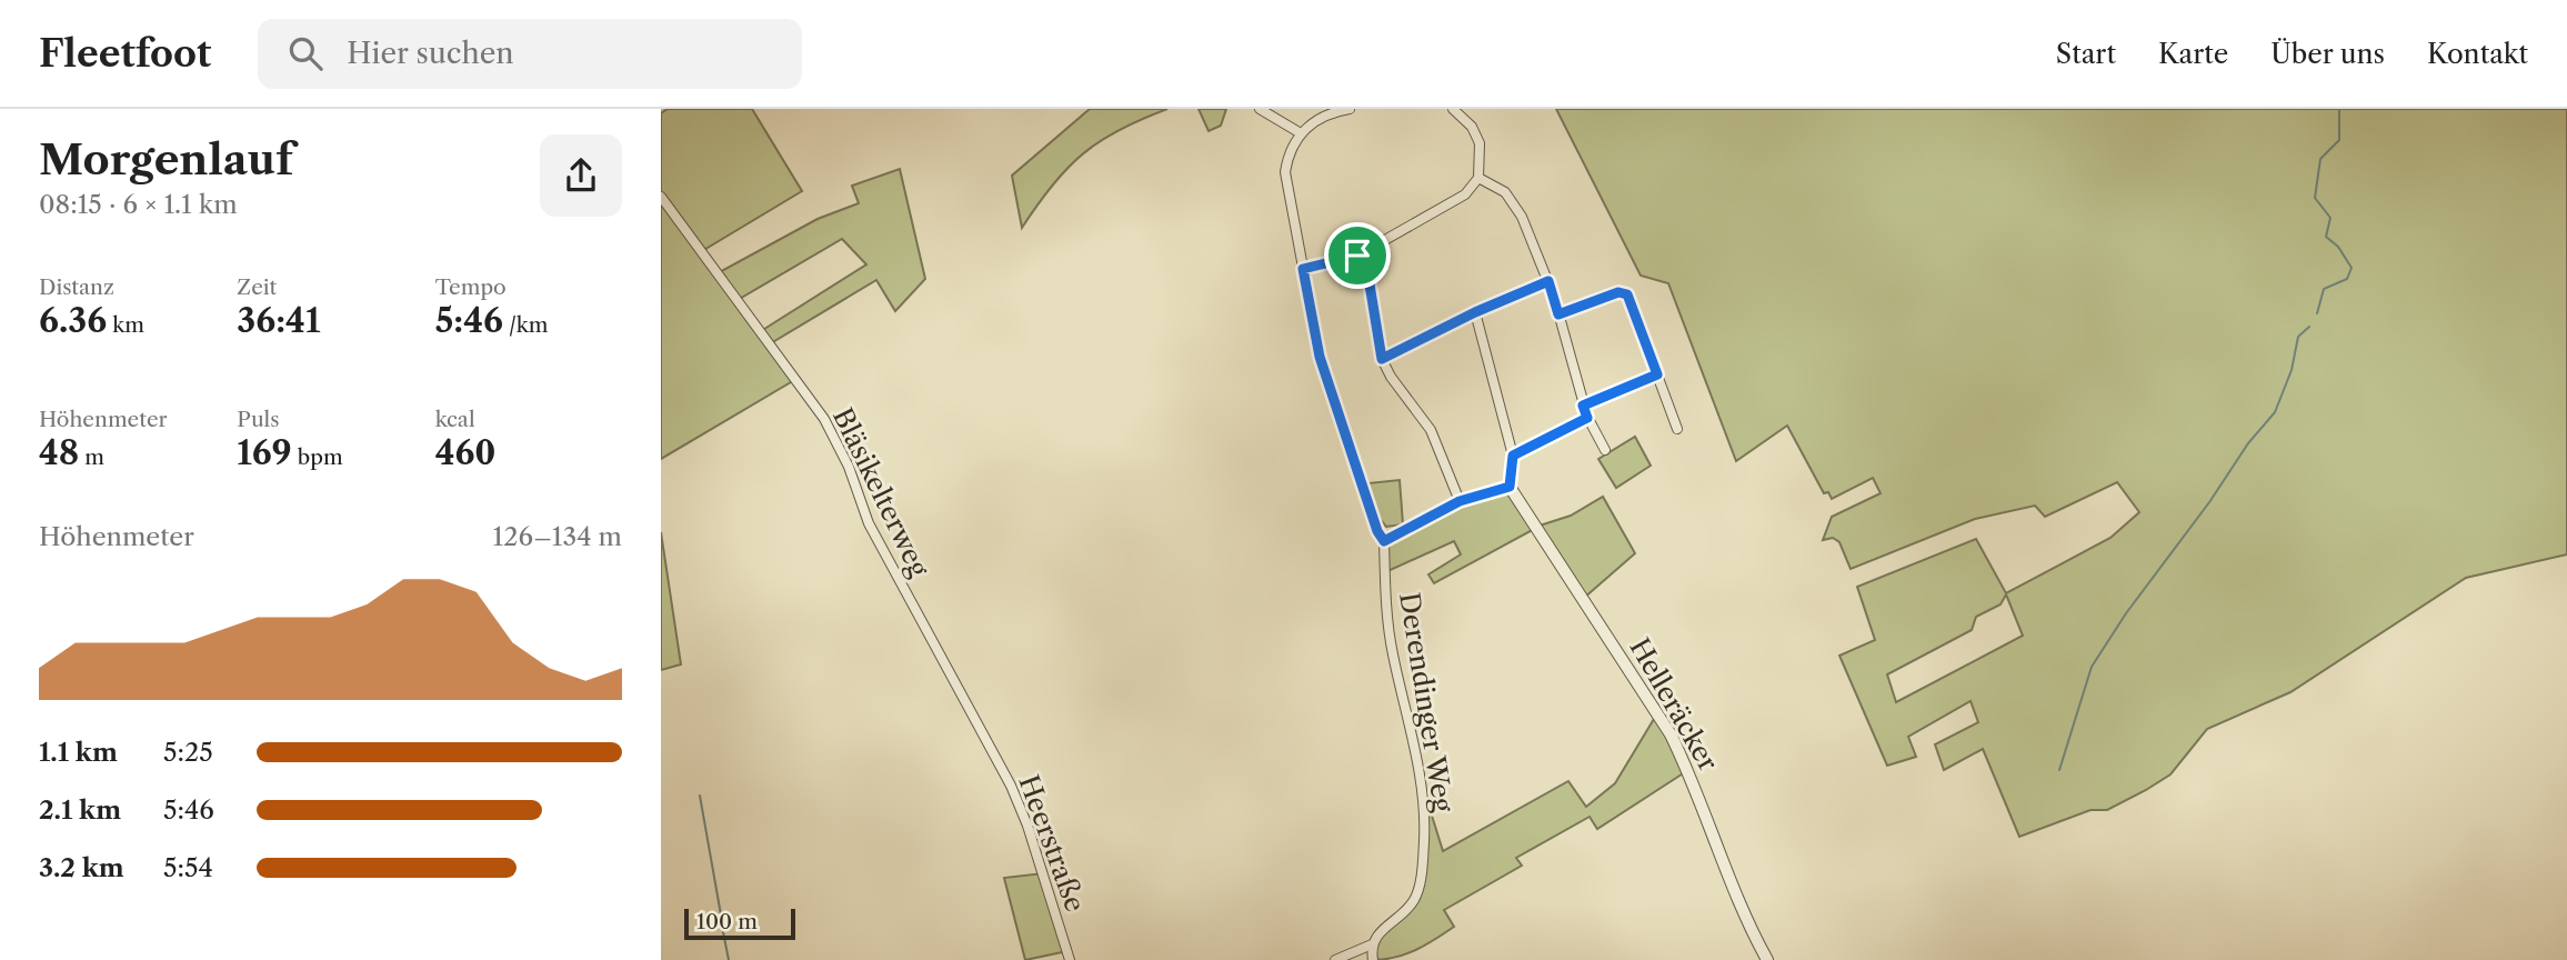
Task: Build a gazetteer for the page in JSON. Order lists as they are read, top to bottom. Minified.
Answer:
{"streets":{"street":["Bläsikelterweg","Derendinger Weg","Helleräcker","Heerstraße"]},"crossings":[["Bläsikelterweg","Heerstraße"]],"scale_bar":"100 m","page":{"header":"Fleetfoot","search":"Hier suchen","nav":["Start","Karte","Über uns","Kontakt"],"heading":["Morgenlauf","08:15 · 6 × 1.1 km"],"stats":[["Distanz","6.36 km"],["Zeit","36:41"],["Tempo","5:46 /km"],["Höhenmeter","48 m"],["Puls","169 bpm"],["kcal","460"]],"chart":["Höhenmeter","126–134 m"],"list":[{"name":"1.1 km","note":"5:25"},{"name":"2.1 km","note":"5:46"},{"name":"3.2 km","note":"5:54"}],"scale":"100 m"}}
